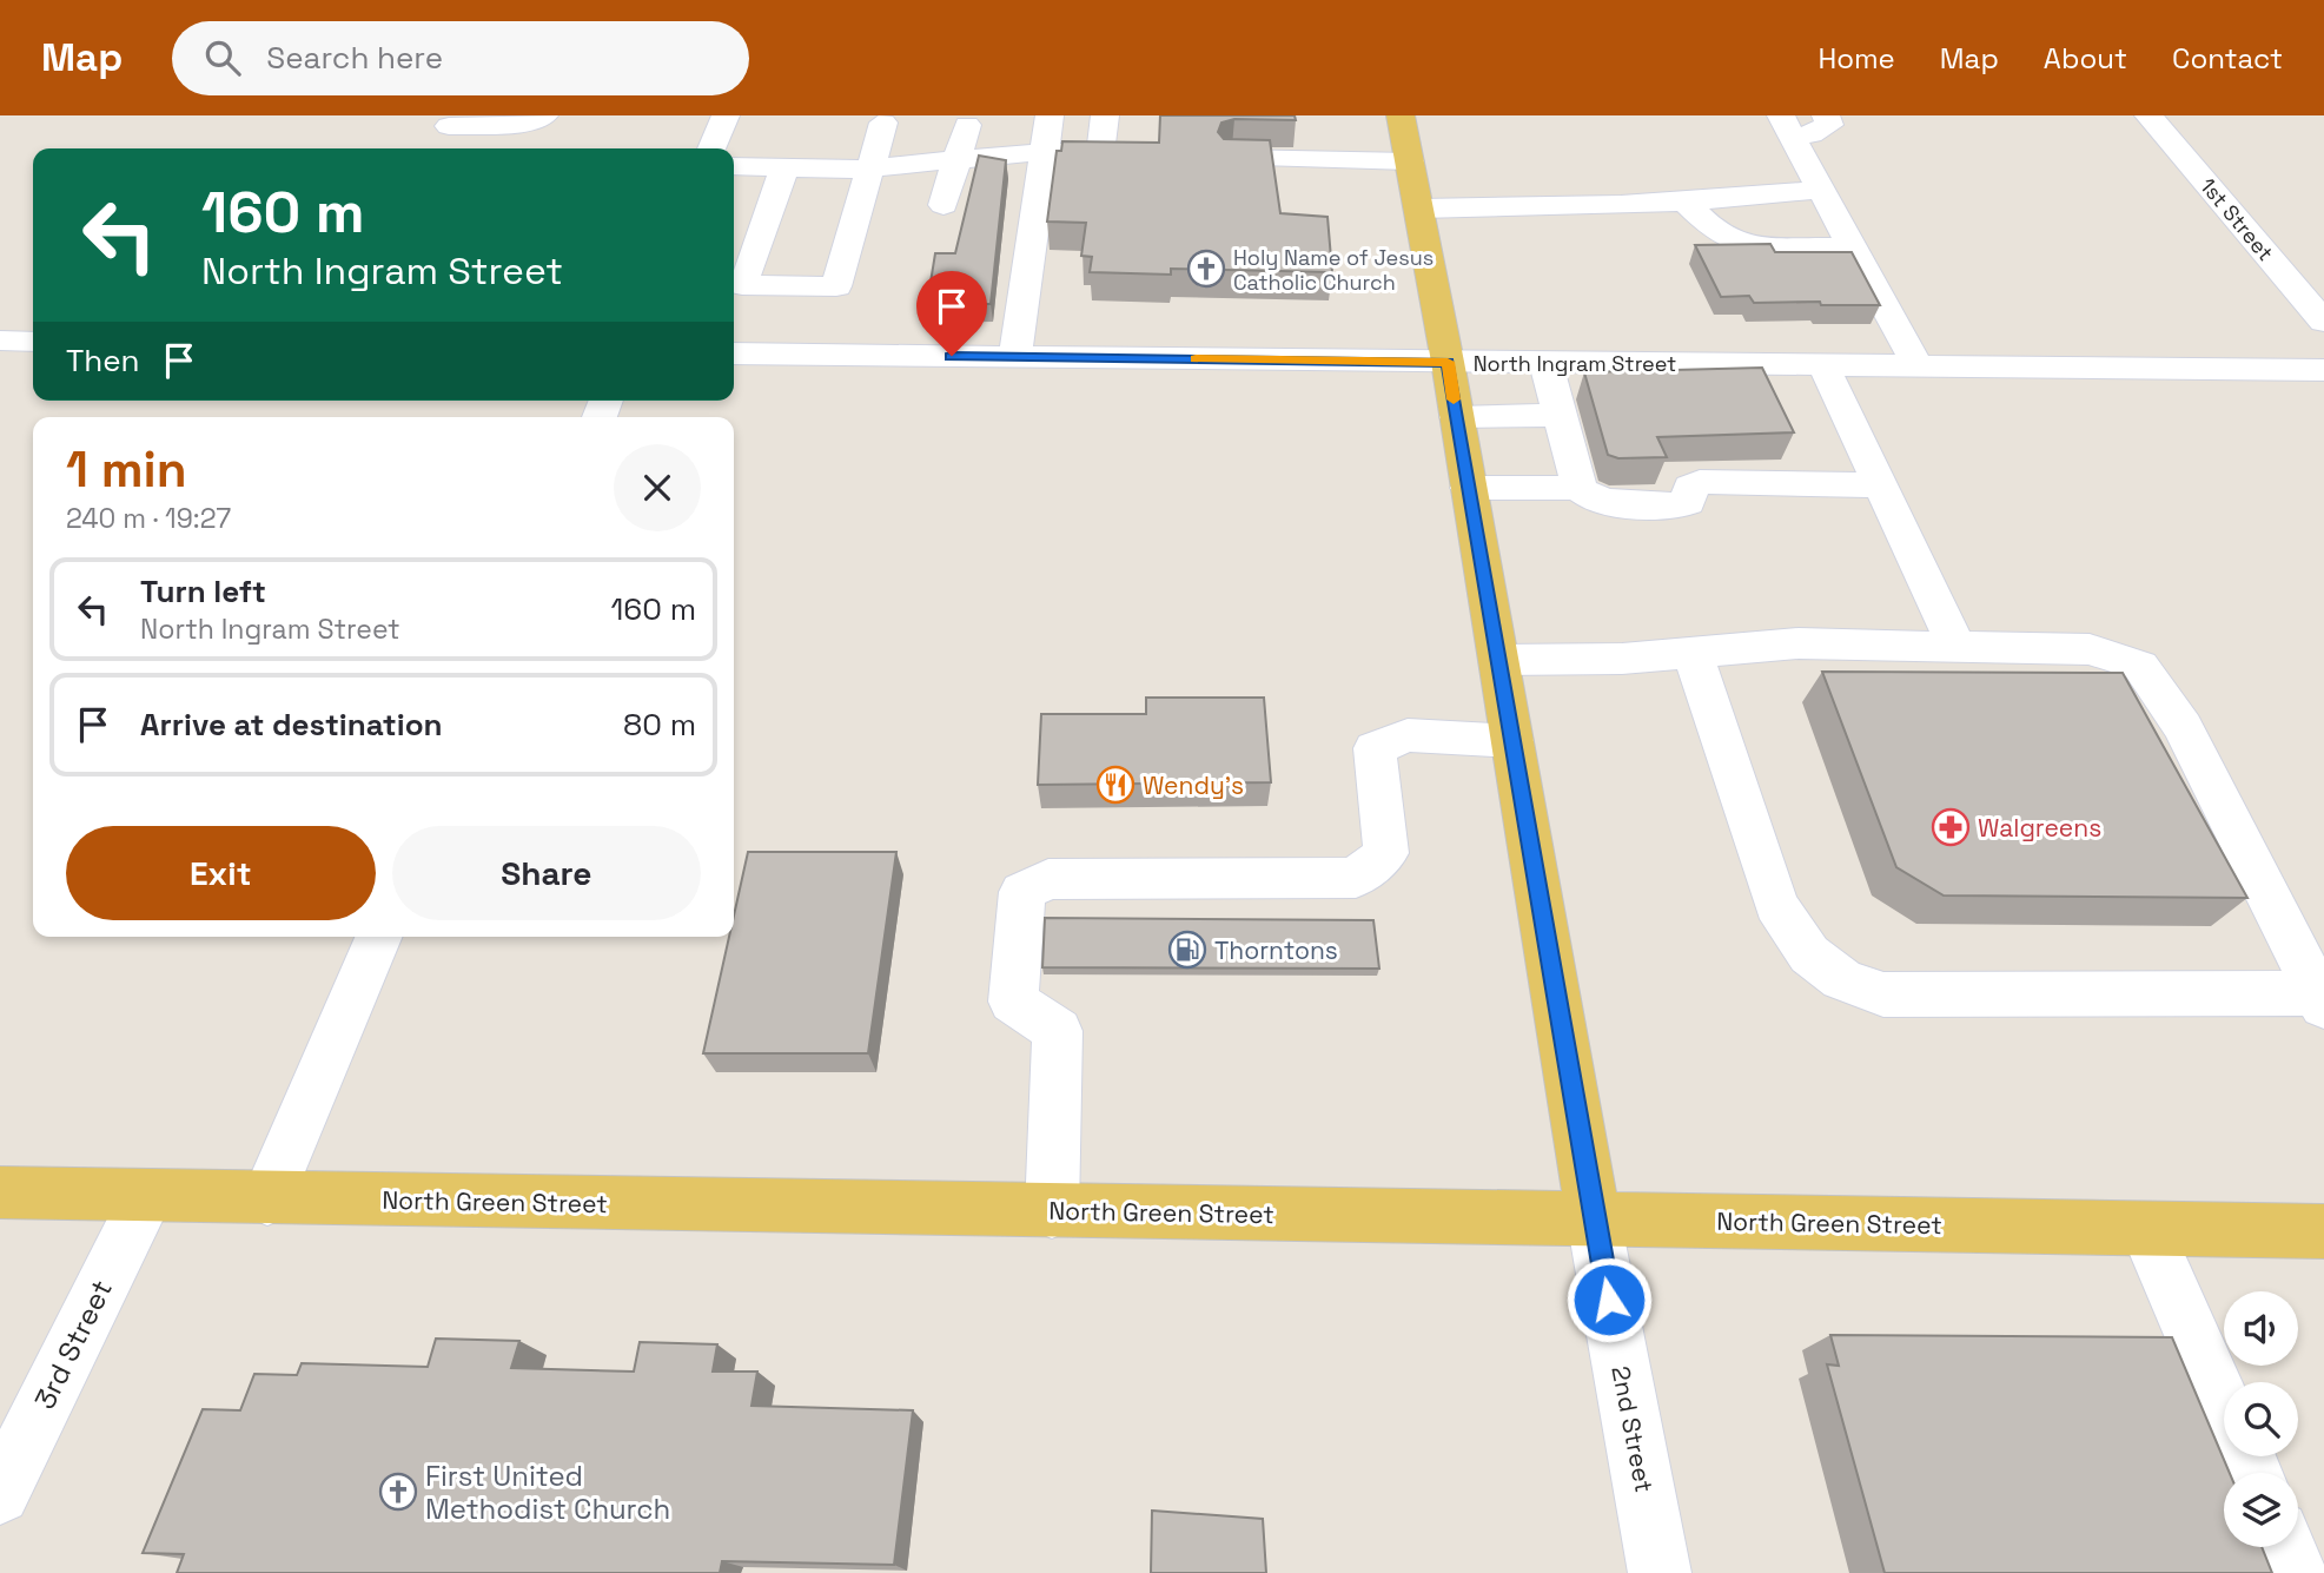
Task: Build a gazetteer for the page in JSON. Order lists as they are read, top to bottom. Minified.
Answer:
{"streets":{"main road":["North Green Street","2nd Street"],"street":["1st Street","North Ingram Street","3rd Street"]},"crossings":[["North Ingram Street","2nd Street"],["North Green Street","3rd Street"],["North Green Street","2nd Street"]],"places":{"church":["Holy Name of Jesus Catholic Church","First United Methodist Church"],"restaurant":["Wendy's"],"pharmacy":["Walgreens"],"fuel station":["Thorntons"]},"page":{"header":"Map","search":"Search here","nav":["Home","Map","About","Contact"],"turn":["160 m","North Ingram Street"],"then":"Then","heading":["1 min","240 m · 19:27"],"list":[{"name":"Turn left","note":"North Ingram Street","value":"160 m"},{"name":"Arrive at destination","value":"80 m"}],"buttons":["Exit","Share"]}}
